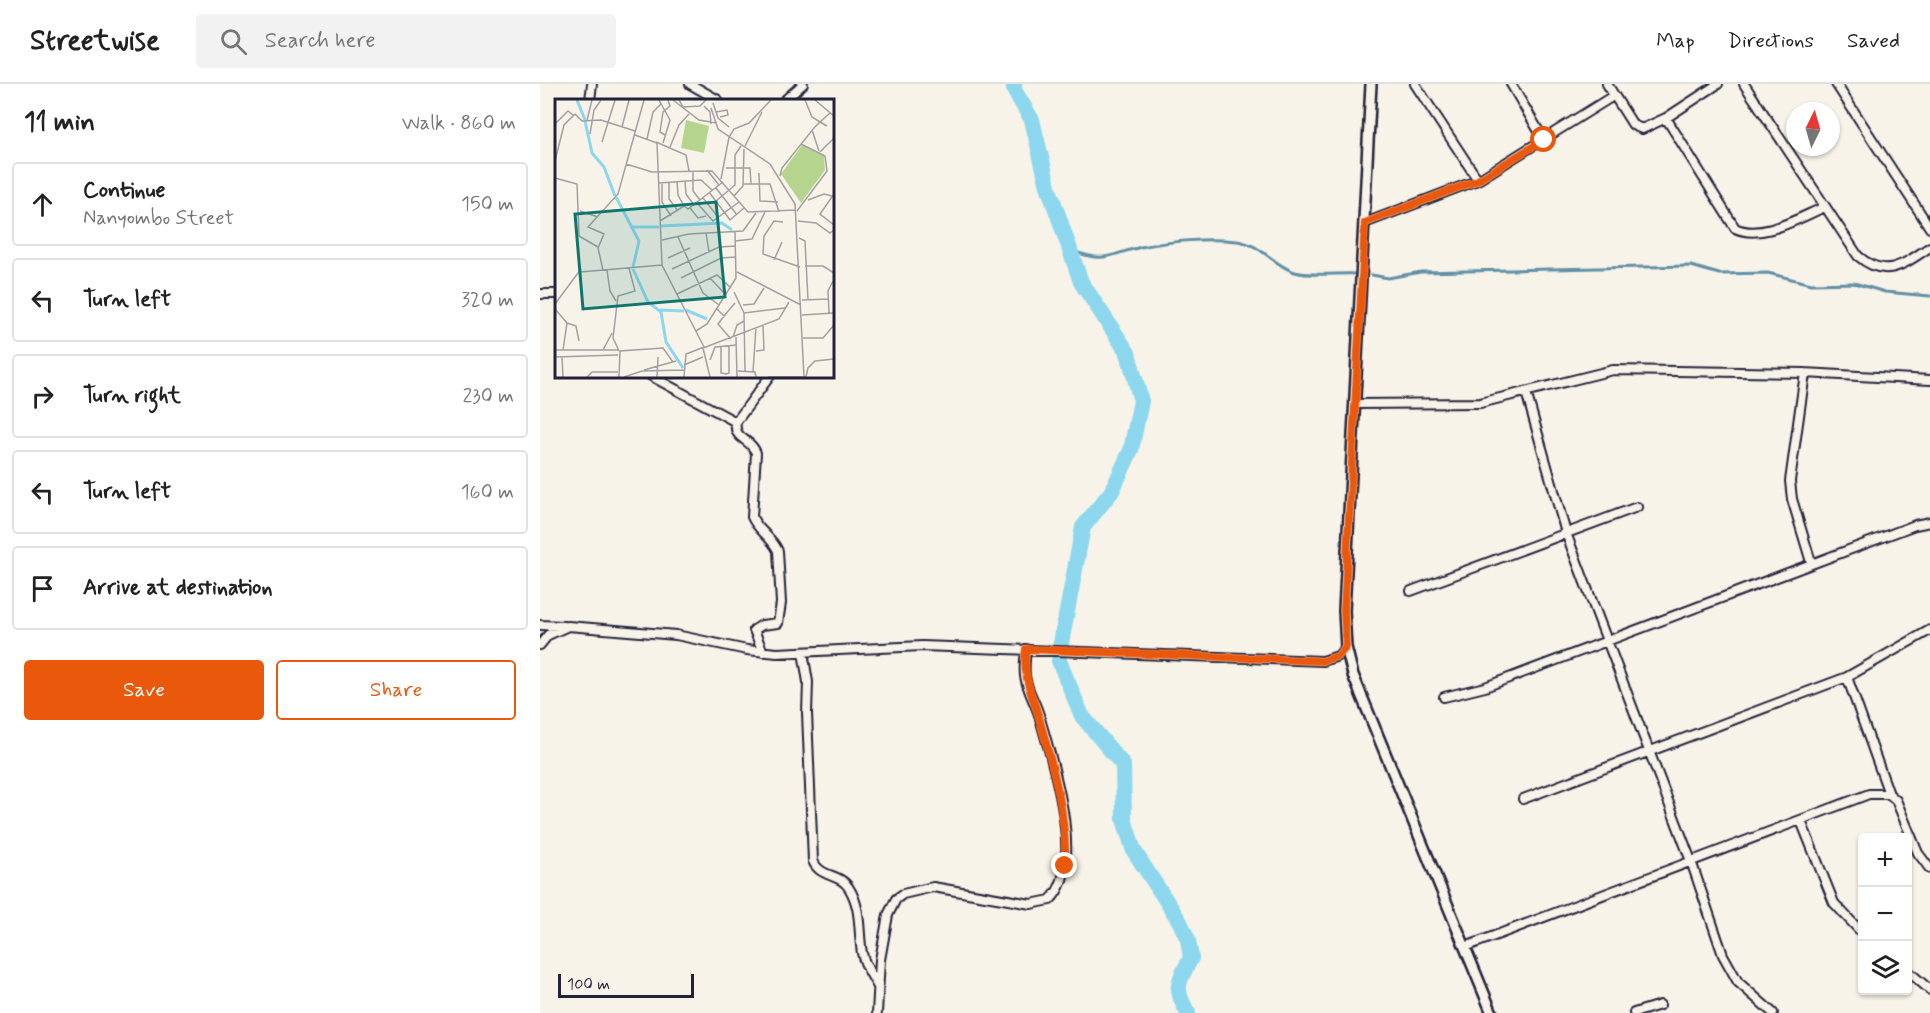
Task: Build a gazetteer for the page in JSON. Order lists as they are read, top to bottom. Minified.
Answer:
{"scale_bar":"100 m","north":"top","page":{"header":"Streetwise","search":"Search here","nav":["Map","Directions","Saved"],"heading":["11 min","Walk · 860 m"],"list":[["Continue","Nanyombo Street","150 m"],["Turn left","320 m"],["Turn right","230 m"],["Turn left","160 m"],"Arrive at destination"],"buttons":["Save","Share"],"map_buttons":["+","−"],"scale":"100 m"}}
